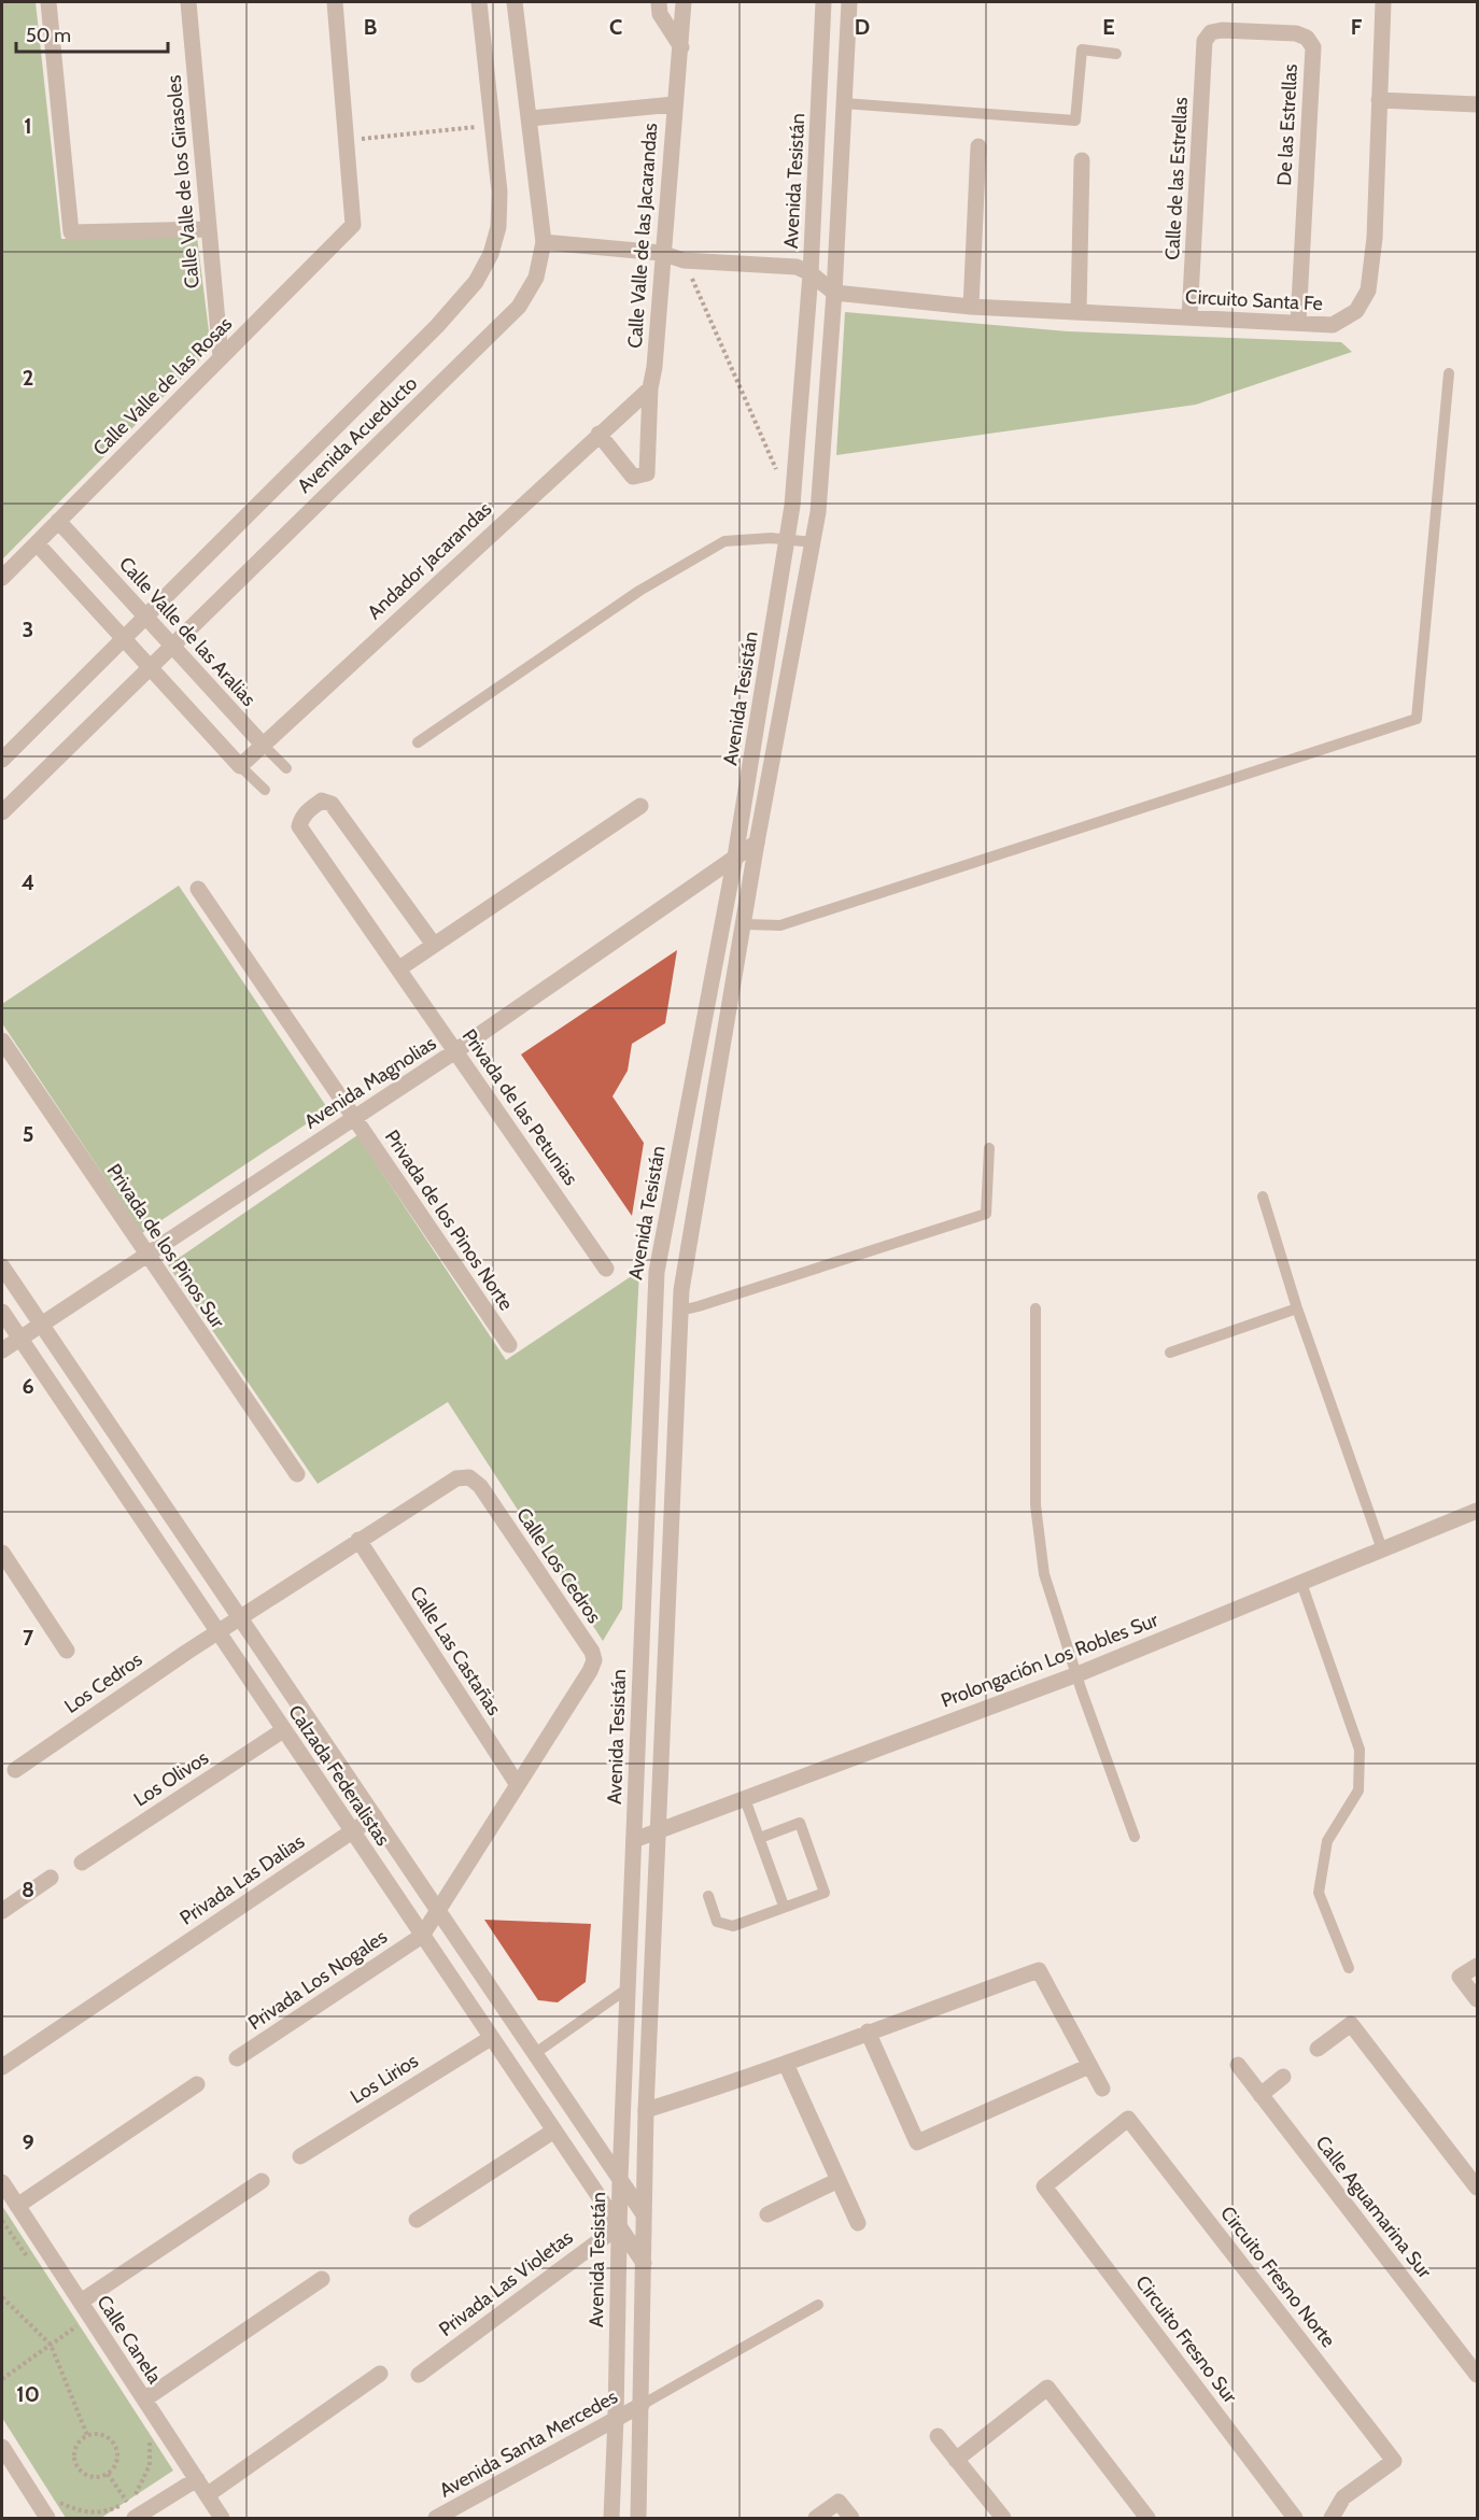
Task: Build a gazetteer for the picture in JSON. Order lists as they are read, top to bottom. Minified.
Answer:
{"streets":{"street":["De las Estrellas","Calle de las Estrellas","Avenida Tesistán","Calle Valle de los Girasoles","Calle Valle de las Jacarandas","Circuito Santa Fe","Calle Valle de las Rosas","Avenida Acueducto","Andador Jacarandas","Calle Valle de las Aralias","Avenida Magnolias","Privada de las Petunias","Privada de los Pinos Norte","Privada de los Pinos Sur","Calle Los Cedros","Calle Las Castañas","Prolongación Los Robles Sur","Los Cedros","Calzada Federalistas","Los Olivos","Privada Las Dalias","Privada Los Nogales","Los Lirios","Calle Aguamarina Sur","Circuito Fresno Norte","Privada Las Violetas","Calle Canela","Circuito Fresno Sur","Avenida Santa Mercedes"]},"crossings":[["De las Estrellas","Calle de las Estrellas"],["De las Estrellas","Circuito Santa Fe"],["Calle de las Estrellas","Circuito Santa Fe"],["Avenida Tesistán","Circuito Santa Fe"],["Avenida Tesistán","Avenida Magnolias"],["Avenida Tesistán","Prolongación Los Robles Sur"],["Avenida Tesistán","Calzada Federalistas"],["Avenida Tesistán","Privada Las Violetas"],["Avenida Tesistán","Avenida Santa Mercedes"],["Calle Valle de los Girasoles","Calle Valle de las Rosas"],["Calle Valle de las Jacarandas","Andador Jacarandas"],["Calle Valle de las Rosas","Calle Valle de las Aralias"],["Avenida Acueducto","Calle Valle de las Aralias"],["Andador Jacarandas","Calle Valle de las Aralias"],["Avenida Magnolias","Privada de las Petunias"],["Avenida Magnolias","Privada de los Pinos Norte"],["Avenida Magnolias","Privada de los Pinos Sur"],["Avenida Magnolias","Calzada Federalistas"],["Calle Los Cedros","Calle Las Castañas"],["Calle Los Cedros","Los Cedros"],["Calle Los Cedros","Calzada Federalistas"],["Calle Los Cedros","Privada Los Nogales"],["Los Cedros","Calzada Federalistas"],["Calzada Federalistas","Los Olivos"],["Calzada Federalistas","Privada Las Dalias"],["Calzada Federalistas","Privada Los Nogales"],["Calzada Federalistas","Los Lirios"],["Calzada Federalistas","Privada Las Violetas"],["Circuito Fresno Norte","Circuito Fresno Sur"]],"scale_bar":"50 m","grid":{"columns":["B","C","D","E","F"],"rows":["1","2","3","4","5","6","7","8","9","10"]}}
